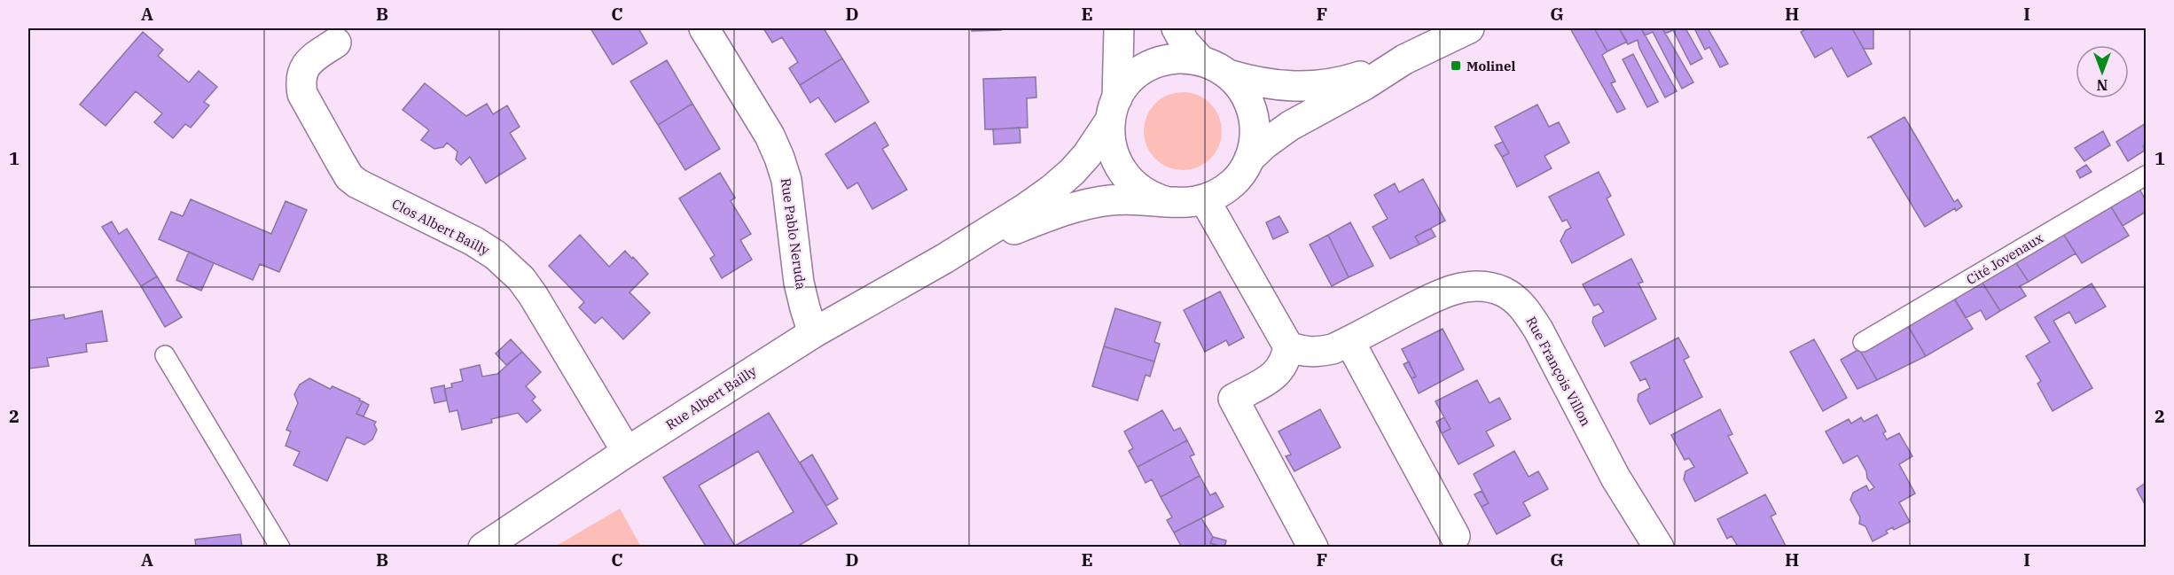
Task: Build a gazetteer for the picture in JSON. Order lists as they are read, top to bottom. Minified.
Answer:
{"streets":{"street":["Clos Albert Bailly","Rue Pablo Neruda","Rue François Villon","Rue Albert Bailly"],"lane":["Cité Jovenaux"]},"crossings":[["Clos Albert Bailly","Rue Albert Bailly"],["Rue Pablo Neruda","Rue Albert Bailly"]],"places":{"transit":["Molinel"]},"north":"bottom","grid":{"columns":["A","B","C","D","E","F","G","H","I"],"rows":["1","2"]}}
